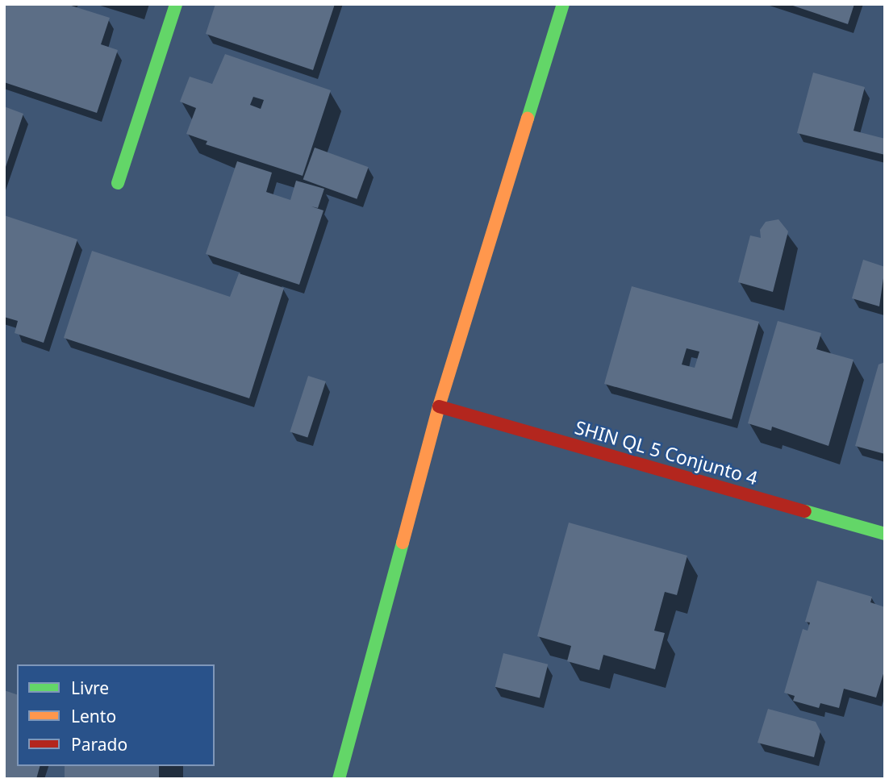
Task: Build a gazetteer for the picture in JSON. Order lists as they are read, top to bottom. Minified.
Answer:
{"streets":{"street":["SHIN QL 5 Conjunto 4"]},"legend":["Livre","Lento","Parado"]}
